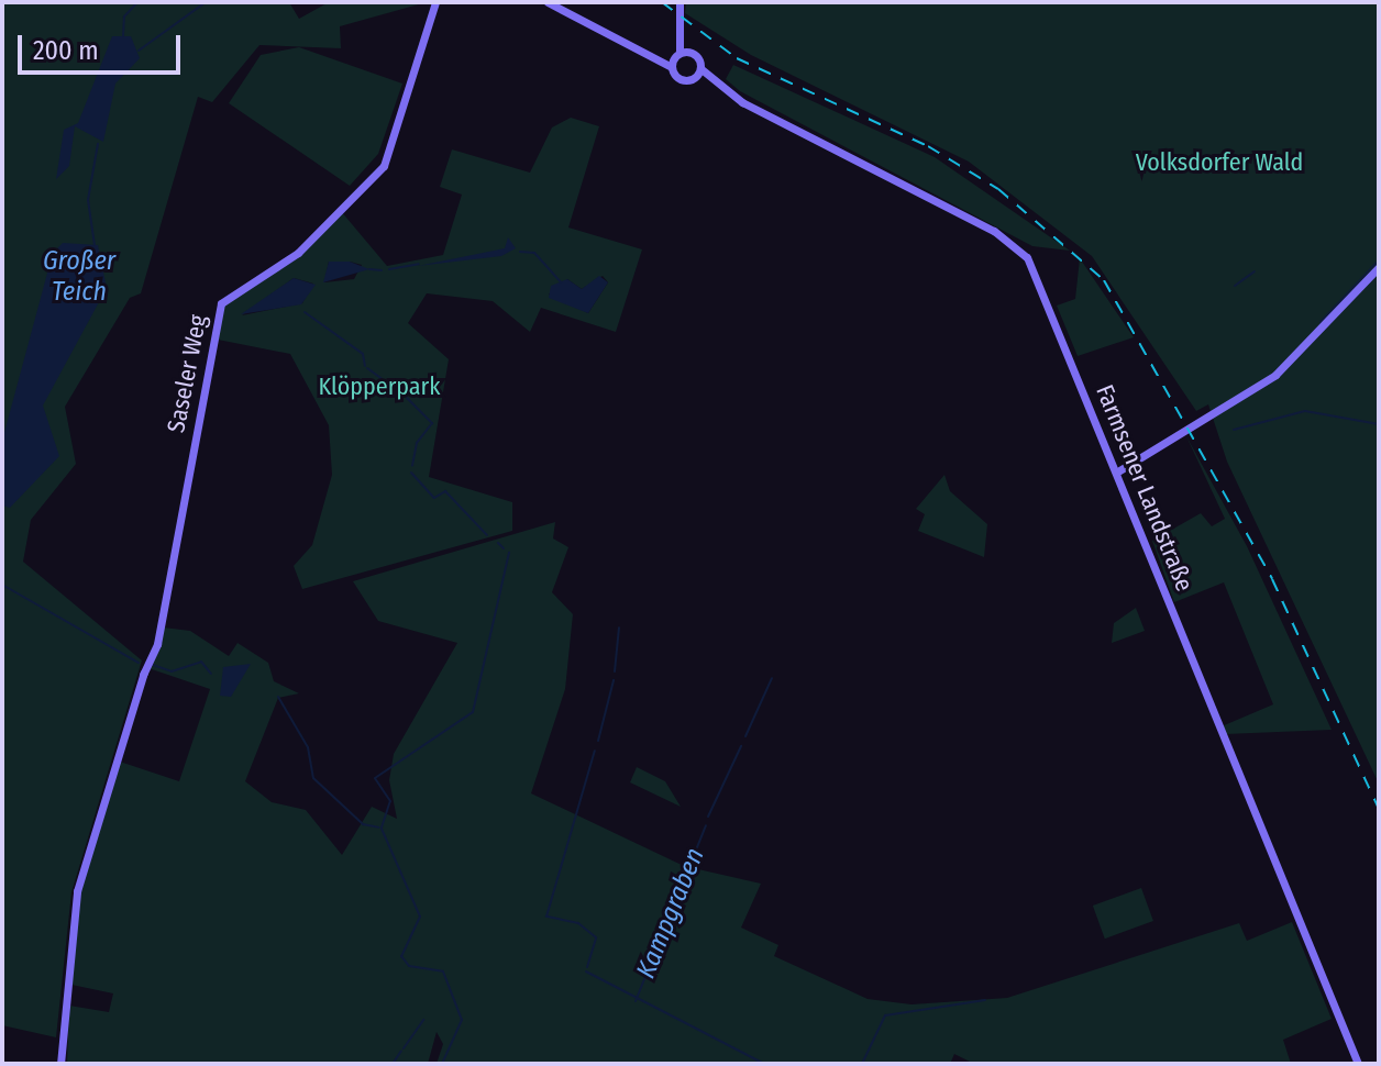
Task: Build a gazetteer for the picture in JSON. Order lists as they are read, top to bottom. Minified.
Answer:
{"streets":{"street":["Saseler Weg","Farmsener Landstraße"]},"water":["Großer Teich","Kampgraben"],"parks":["Volksdorfer Wald","Klöpperpark"],"scale_bar":"200 m"}
